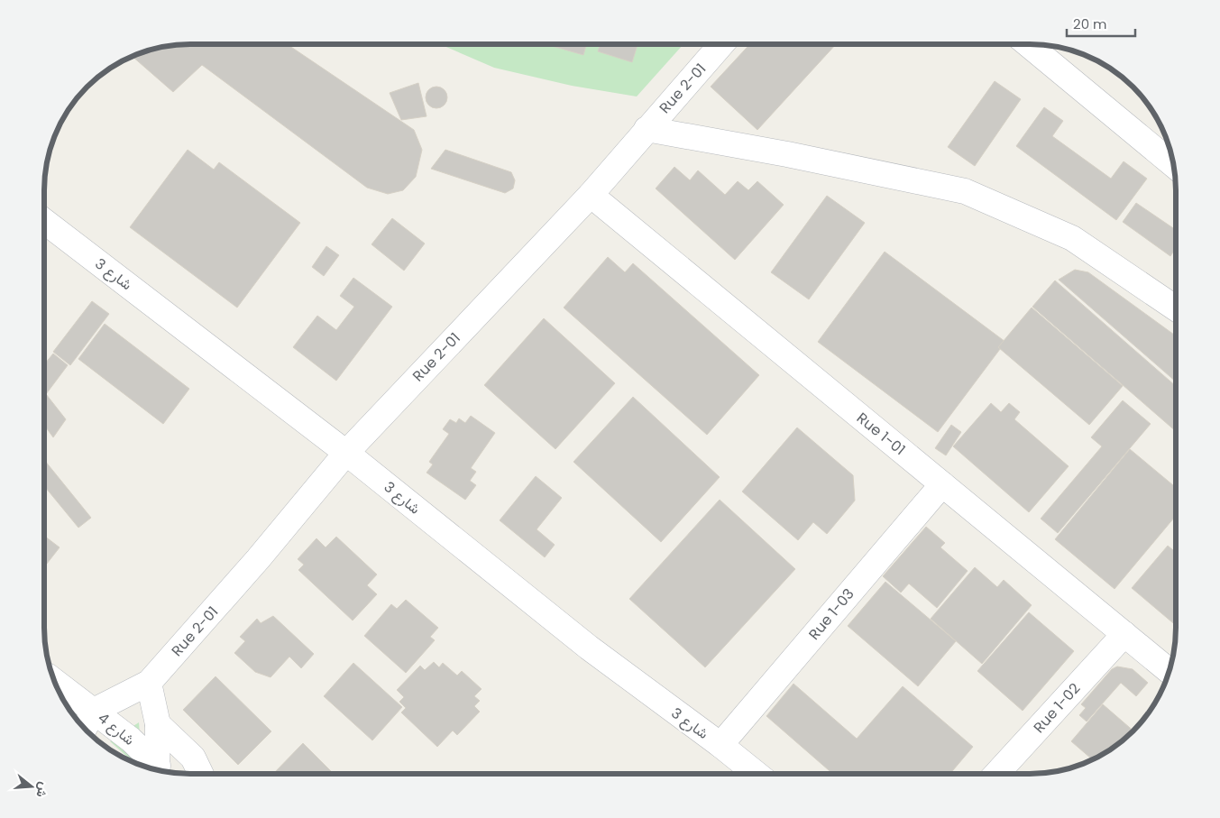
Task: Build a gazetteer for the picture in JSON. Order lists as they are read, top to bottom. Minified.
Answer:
{"streets":{"street":["Rue 2-01","شارع 3","Rue 1-01","Rue 1-03","Rue 1-02","شارع 4"]},"crossings":[["Rue 2-01","شارع 3"],["Rue 2-01","Rue 1-01"],["شارع 3","Rue 1-03"],["Rue 1-01","Rue 1-03"],["Rue 1-01","Rue 1-02"]],"scale_bar":"20 m","north":"right"}
